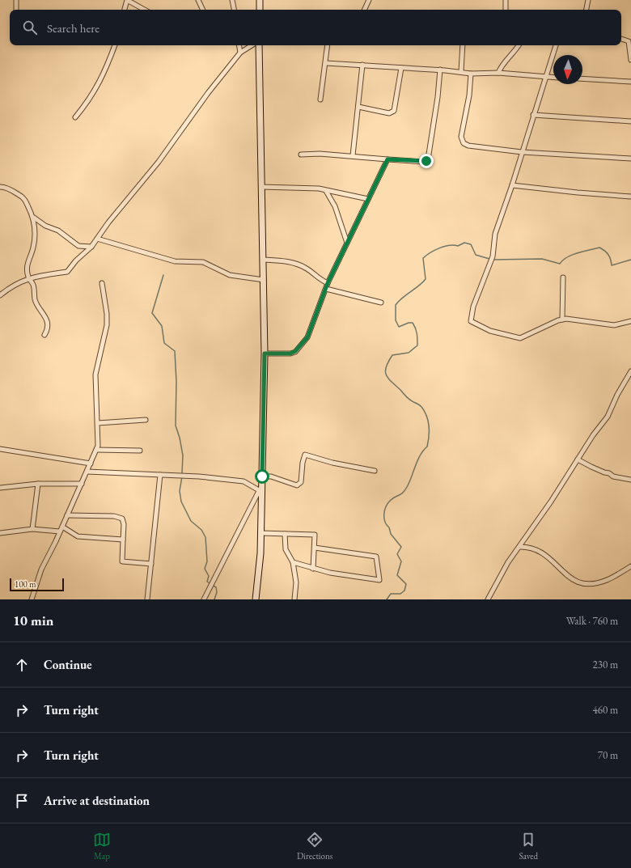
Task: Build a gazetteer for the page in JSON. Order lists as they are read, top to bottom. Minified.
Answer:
{"scale_bar":"100 m","north":"bottom","page":{"search":"Search here","scale":"100 m","heading":["10 min","Walk · 760 m"],"list":[["Continue","230 m"],["Turn right","460 m"],["Turn right","70 m"],"Arrive at destination"],"nav":["Map","Directions","Saved"]}}
